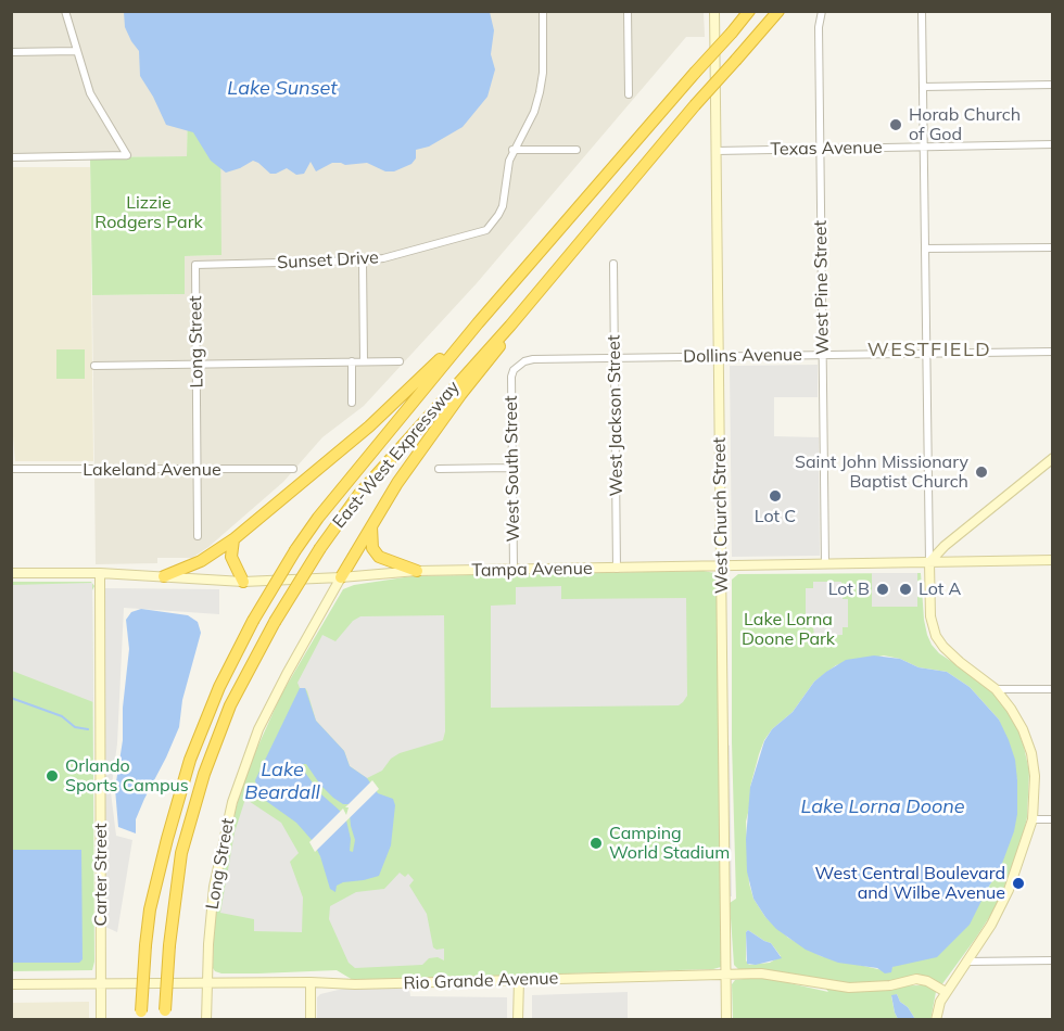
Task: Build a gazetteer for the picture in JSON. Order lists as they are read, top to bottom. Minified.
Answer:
{"streets":{"highway":["East-West Expressway"],"street":["Texas Avenue","Sunset Drive","West Pine Street","Long Street","Dollins Avenue","West Jackson Street","West South Street","Lakeland Avenue","West Church Street","Tampa Avenue","Carter Street","Rio Grande Avenue"]},"crossings":[["Texas Avenue","West Pine Street"],["Texas Avenue","West Church Street"],["Sunset Drive","Long Street"],["West Pine Street","Dollins Avenue"],["West Pine Street","Tampa Avenue"],["Long Street","Lakeland Avenue"],["Long Street","Tampa Avenue"],["Long Street","Rio Grande Avenue"],["Dollins Avenue","West Jackson Street"],["Dollins Avenue","West South Street"],["Dollins Avenue","West Church Street"],["West Jackson Street","Tampa Avenue"],["West South Street","Tampa Avenue"],["West Church Street","Tampa Avenue"],["West Church Street","Rio Grande Avenue"],["Tampa Avenue","Carter Street"],["Carter Street","Rio Grande Avenue"]],"districts":["WESTFIELD"],"water":["Lake Sunset","Lake Beardall","Lake Lorna Doone"],"parks":["Lizzie Rodgers Park","Lake Lorna Doone Park"],"places":["Horab Church of God","Saint John Missionary Baptist Church","Lot C","Lot B","Lot A","Orlando Sports Campus","Camping World Stadium","West Central Boulevard and Wilbe Avenue"]}
